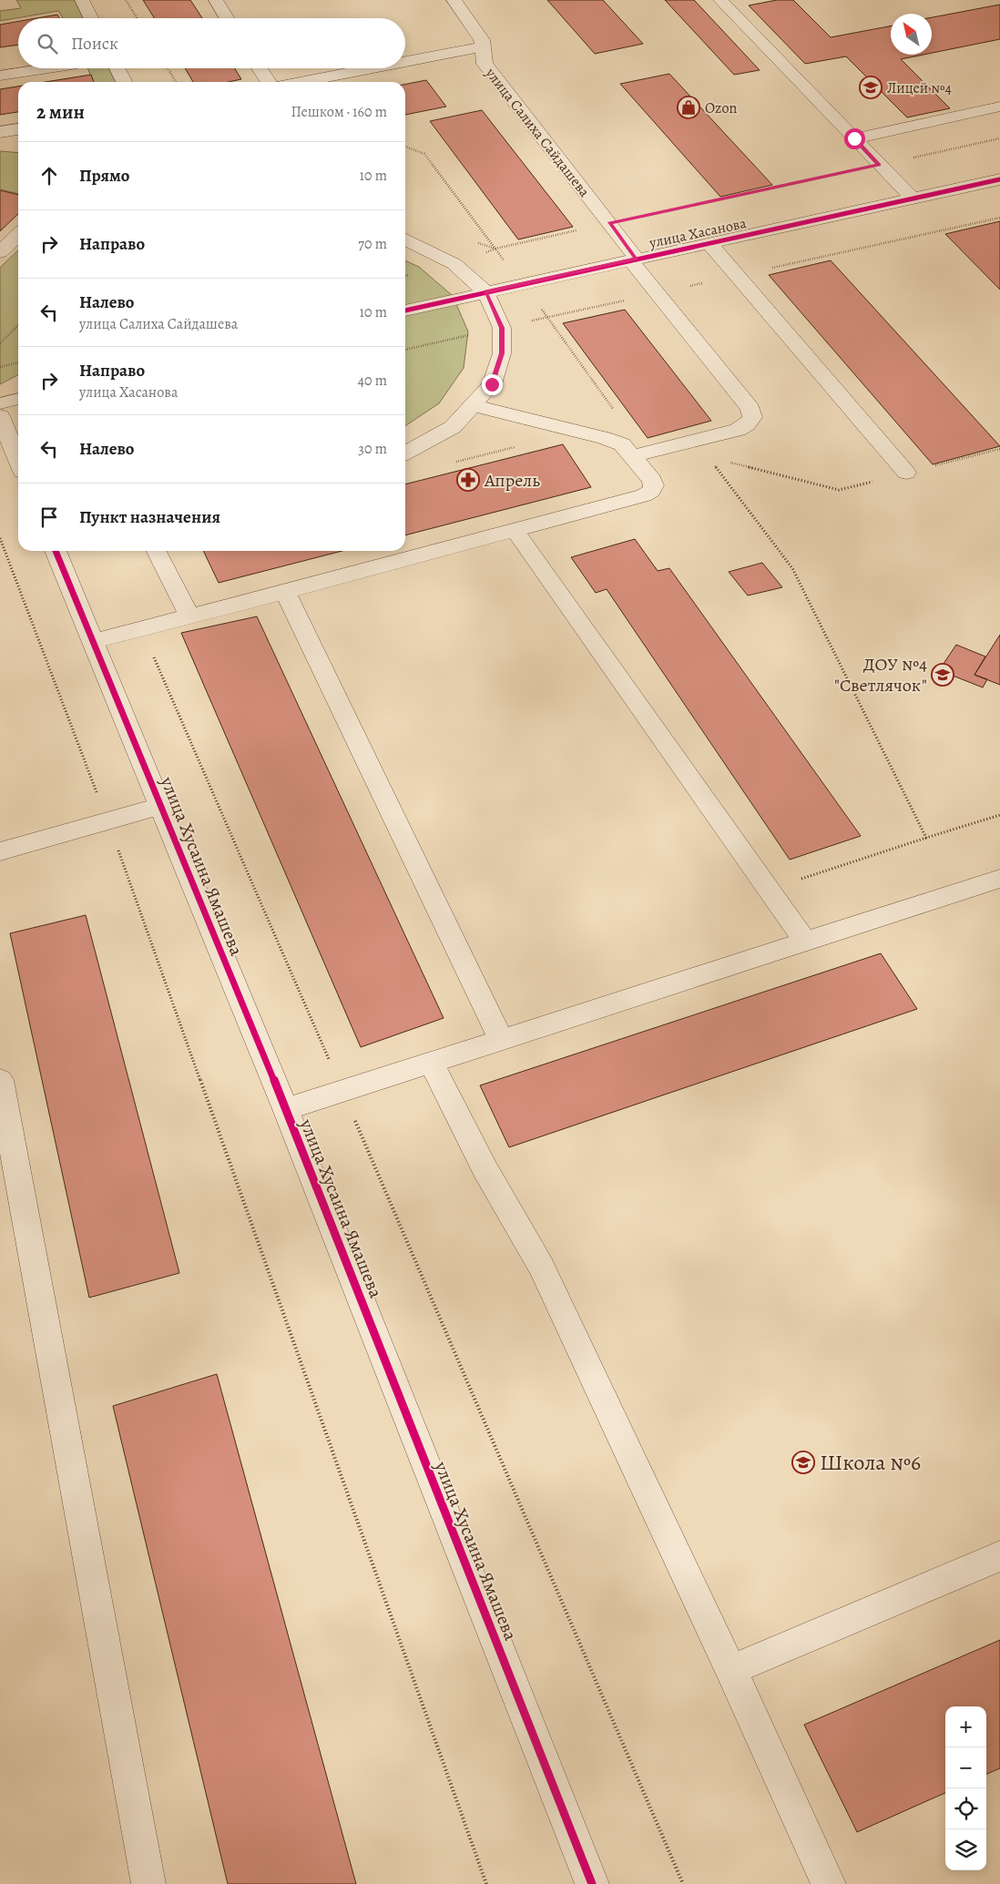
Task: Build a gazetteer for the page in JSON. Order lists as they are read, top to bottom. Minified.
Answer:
{"streets":{"street":["улица Салиха Сайдашева","улица Хасанова","улица Хусаина Ямашева"]},"crossings":[["улица Салиха Сайдашева","улица Хасанова"]],"places":{"school or university":["Лицей №4","ДОУ №4 \"Светлячок\"","Школа №6"],"shop":["Ozon"],"pharmacy":["Апрель"]},"north":"top left","page":{"search":"Поиск","heading":["2 мин","Пешком · 160 m"],"list":[["Прямо","10 m"],["Направо","70 m"],["Налево","улица Салиха Сайдашева","10 m"],["Направо","улица Хасанова","40 m"],["Налево","30 m"],"Пункт назначения"],"map_buttons":["+","−"]}}
